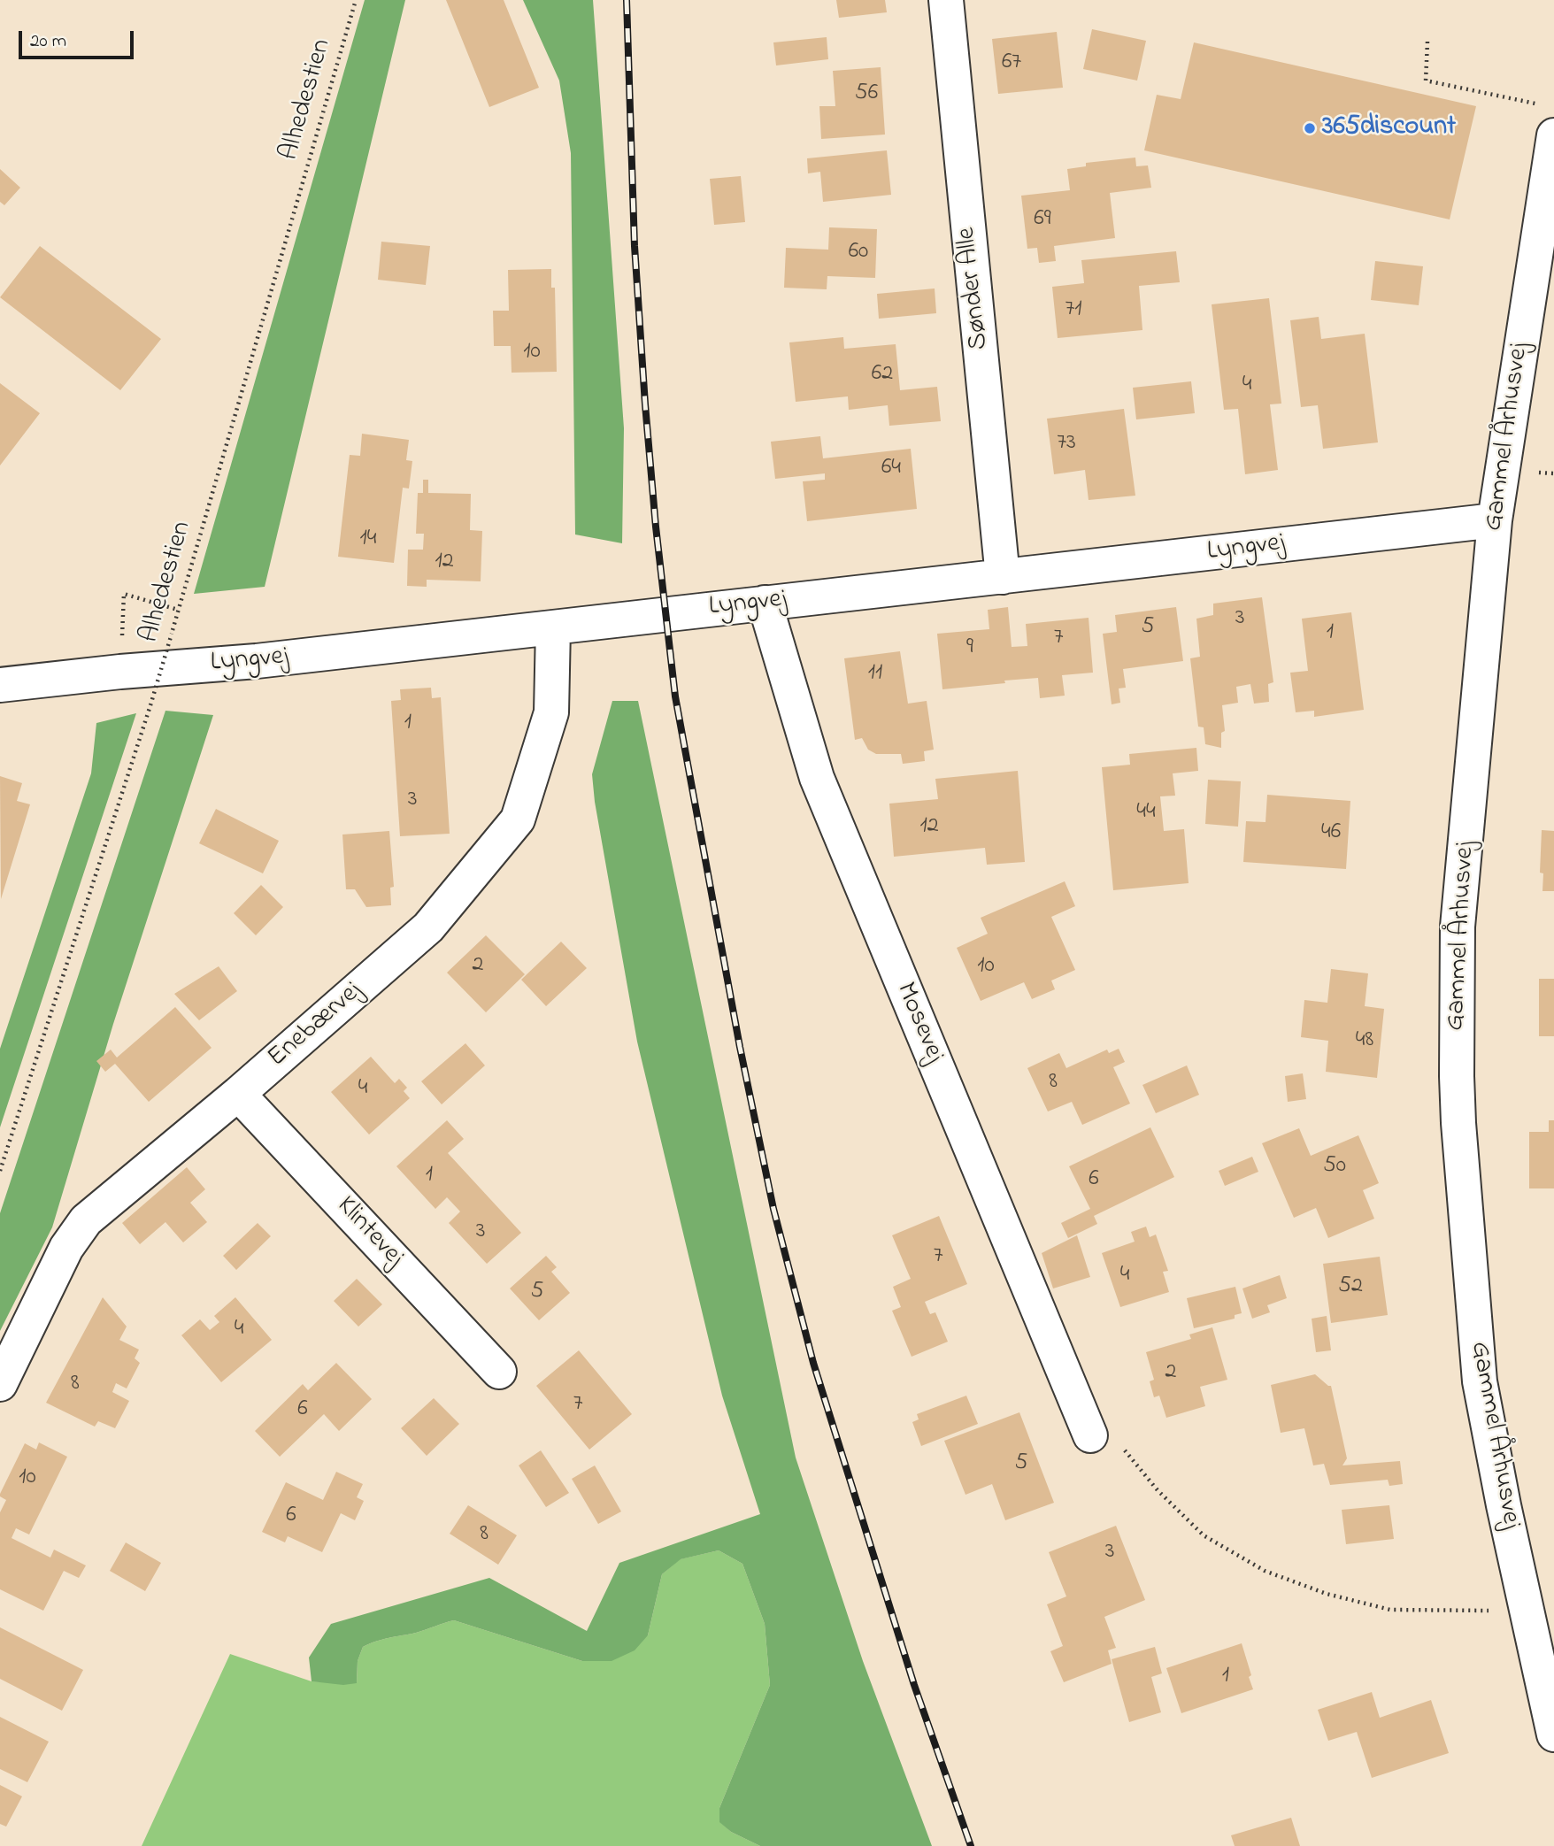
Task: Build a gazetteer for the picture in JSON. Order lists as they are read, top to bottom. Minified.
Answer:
{"streets":{"street":["Sønder Alle","Gammel Århusvej","Lyngvej","Mosevej","Enebærvej","Klintevej"],"path":["Alhedestien"]},"crossings":[["Sønder Alle","Lyngvej"],["Gammel Århusvej","Lyngvej"],["Lyngvej","Mosevej"],["Lyngvej","Enebærvej"],["Enebærvej","Klintevej"]],"places":["365discount"],"house_numbers":["67","56","69","60","71","10","62","4","73","64","14","12","3","5","1","7","9","11","1","3","44","12","46","2","10","48","8","4","50","1","6","3","7","4","52","5","4","2","8","7","6","5","10","6","8","3","1"],"scale_bar":"20 m"}
